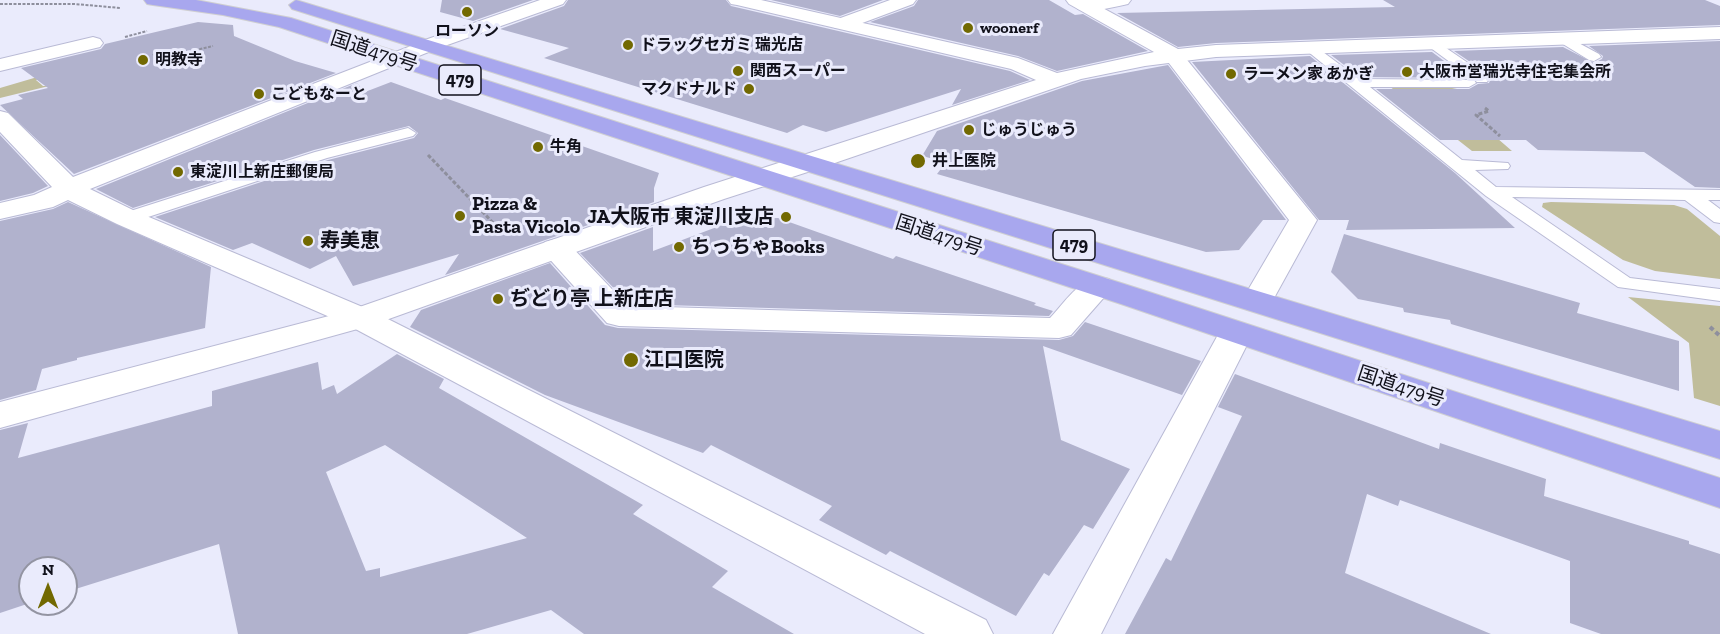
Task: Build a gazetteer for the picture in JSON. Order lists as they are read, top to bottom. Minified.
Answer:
{"streets":{"highway":["国道479号","479"]},"places":["ローソン","woonerf","ドラッグセガミ 瑞光店","明教寺","関西スーパー","大阪市営瑞光寺住宅集会所","ラーメン家 あかぎ","マクドナルド","こどもなーと","じゅうじゅう","牛角","井上医院","東淀川上新庄郵便局","Pizza & Pasta Vicolo","JA大阪市 東淀川支店","寿美恵","ちっちゃBooks","ぢどり亭 上新庄店","江口医院"],"north":"top"}
